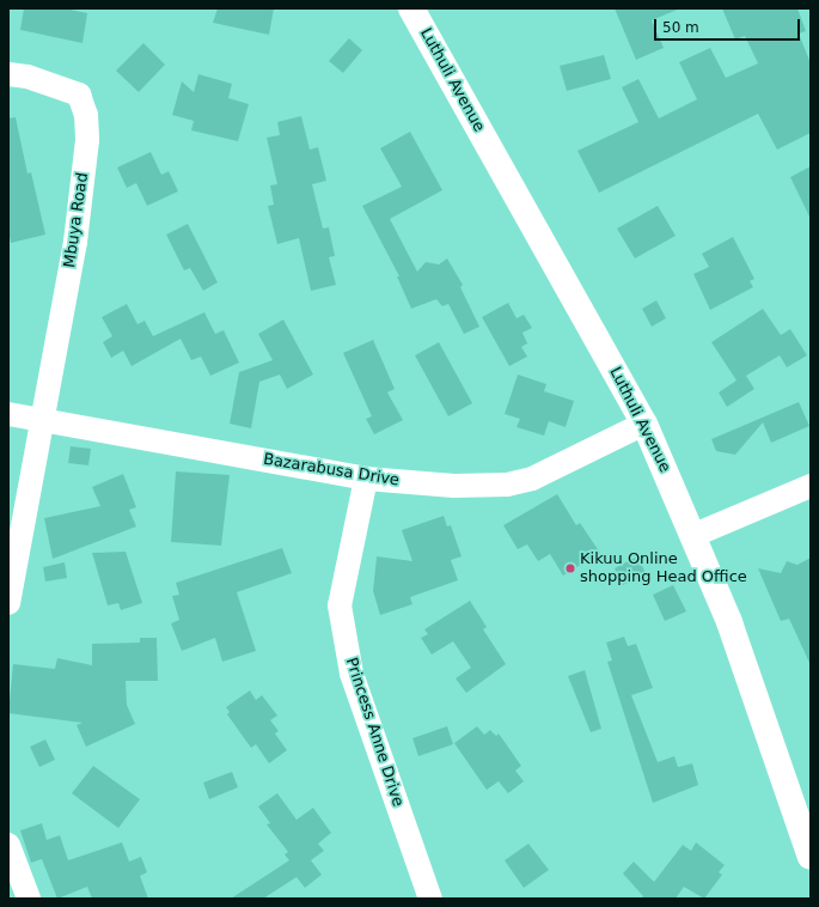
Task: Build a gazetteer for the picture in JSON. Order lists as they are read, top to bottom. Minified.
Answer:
{"streets":{"street":["Luthuli Avenue","Mbuya Road","Bazarabusa Drive","Princess Anne Drive"]},"crossings":[["Luthuli Avenue","Bazarabusa Drive"],["Mbuya Road","Bazarabusa Drive"],["Bazarabusa Drive","Princess Anne Drive"]],"places":["Kikuu Online shopping Head Office"],"scale_bar":"50 m"}
